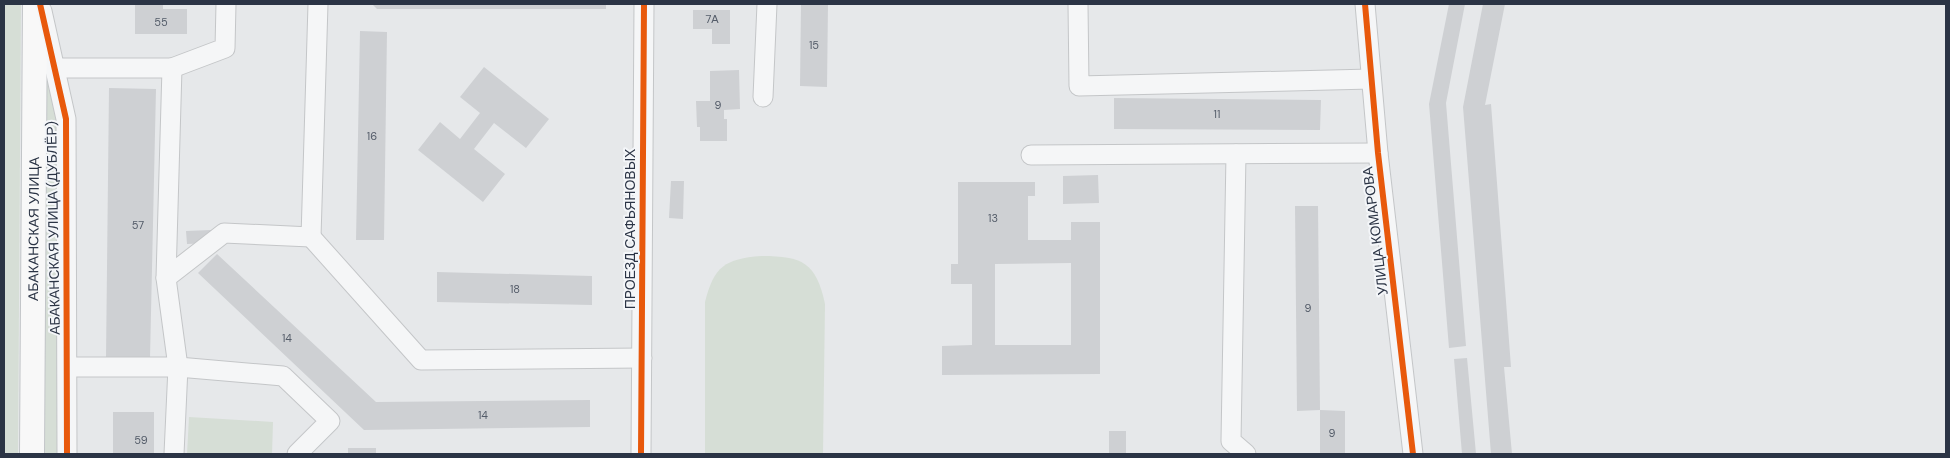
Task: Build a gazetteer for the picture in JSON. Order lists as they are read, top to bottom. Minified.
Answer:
{"streets":{"main road":["АБАКАНСКАЯ УЛИЦА"],"street":["АБАКАНСКАЯ УЛИЦА (ДУБЛЁР)","ПРОЕЗД САФЬЯНОВЫХ","УЛИЦА КОМАРОВА"]},"house_numbers":["7А","55","15","9","11","16","13","57","18","9","14","14","9","59"]}
